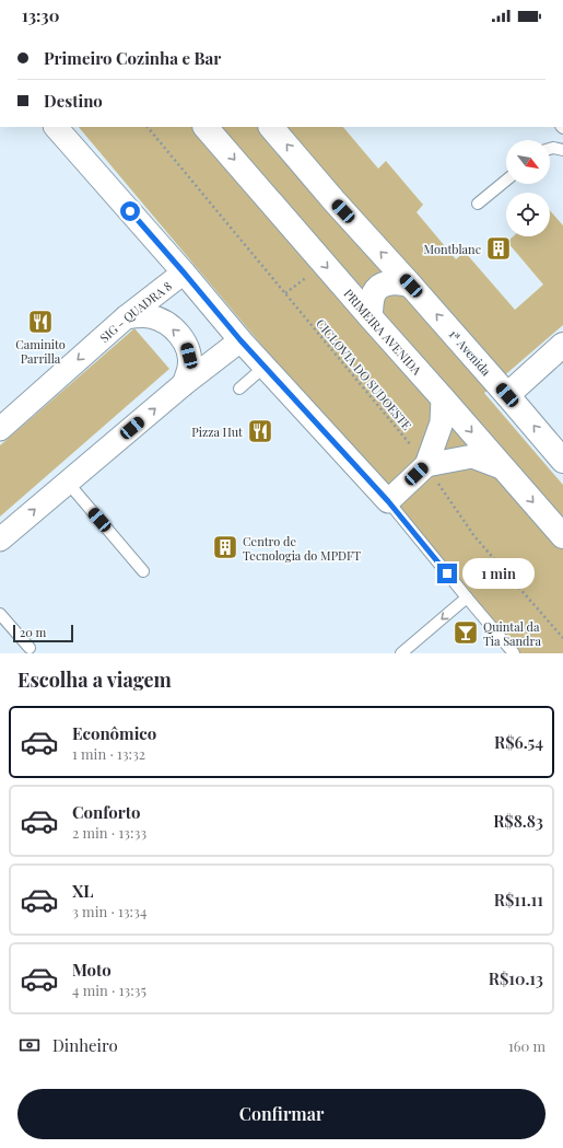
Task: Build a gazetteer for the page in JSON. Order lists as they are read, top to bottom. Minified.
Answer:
{"streets":{"main road":["PRIMEIRA AVENIDA","1ª Avenida"],"street":["SIG - QUADRA 8"],"path":["CICLOVIA DO SUDOESTE"]},"one_way":["1ª Avenida"],"places":{"building":["Montblanc","Centro de Tecnologia do MPDFT"],"restaurant":["Caminito Parrilla","Pizza Hut"],"bar":["Quintal da Tia Sandra"]},"scale_bar":"20 m","north":"bottom right","page":{"status":"13:30","banner":["Primeiro Cozinha e Bar","Destino"],"bubble":"1 min","scale":"20 m","heading":"Escolha a viagem","list":[{"name":"Econômico","note":"1 min · 13:32","value":"R$6.54"},{"name":"Conforto","note":"2 min · 13:33","value":"R$8.83"},{"name":"XL","note":"3 min · 13:34","value":"R$11.11"},{"name":"Moto","note":"4 min · 13:35","value":"R$10.13"}],"pay":["Dinheiro","160 m"],"buttons":"Confirmar"}}
